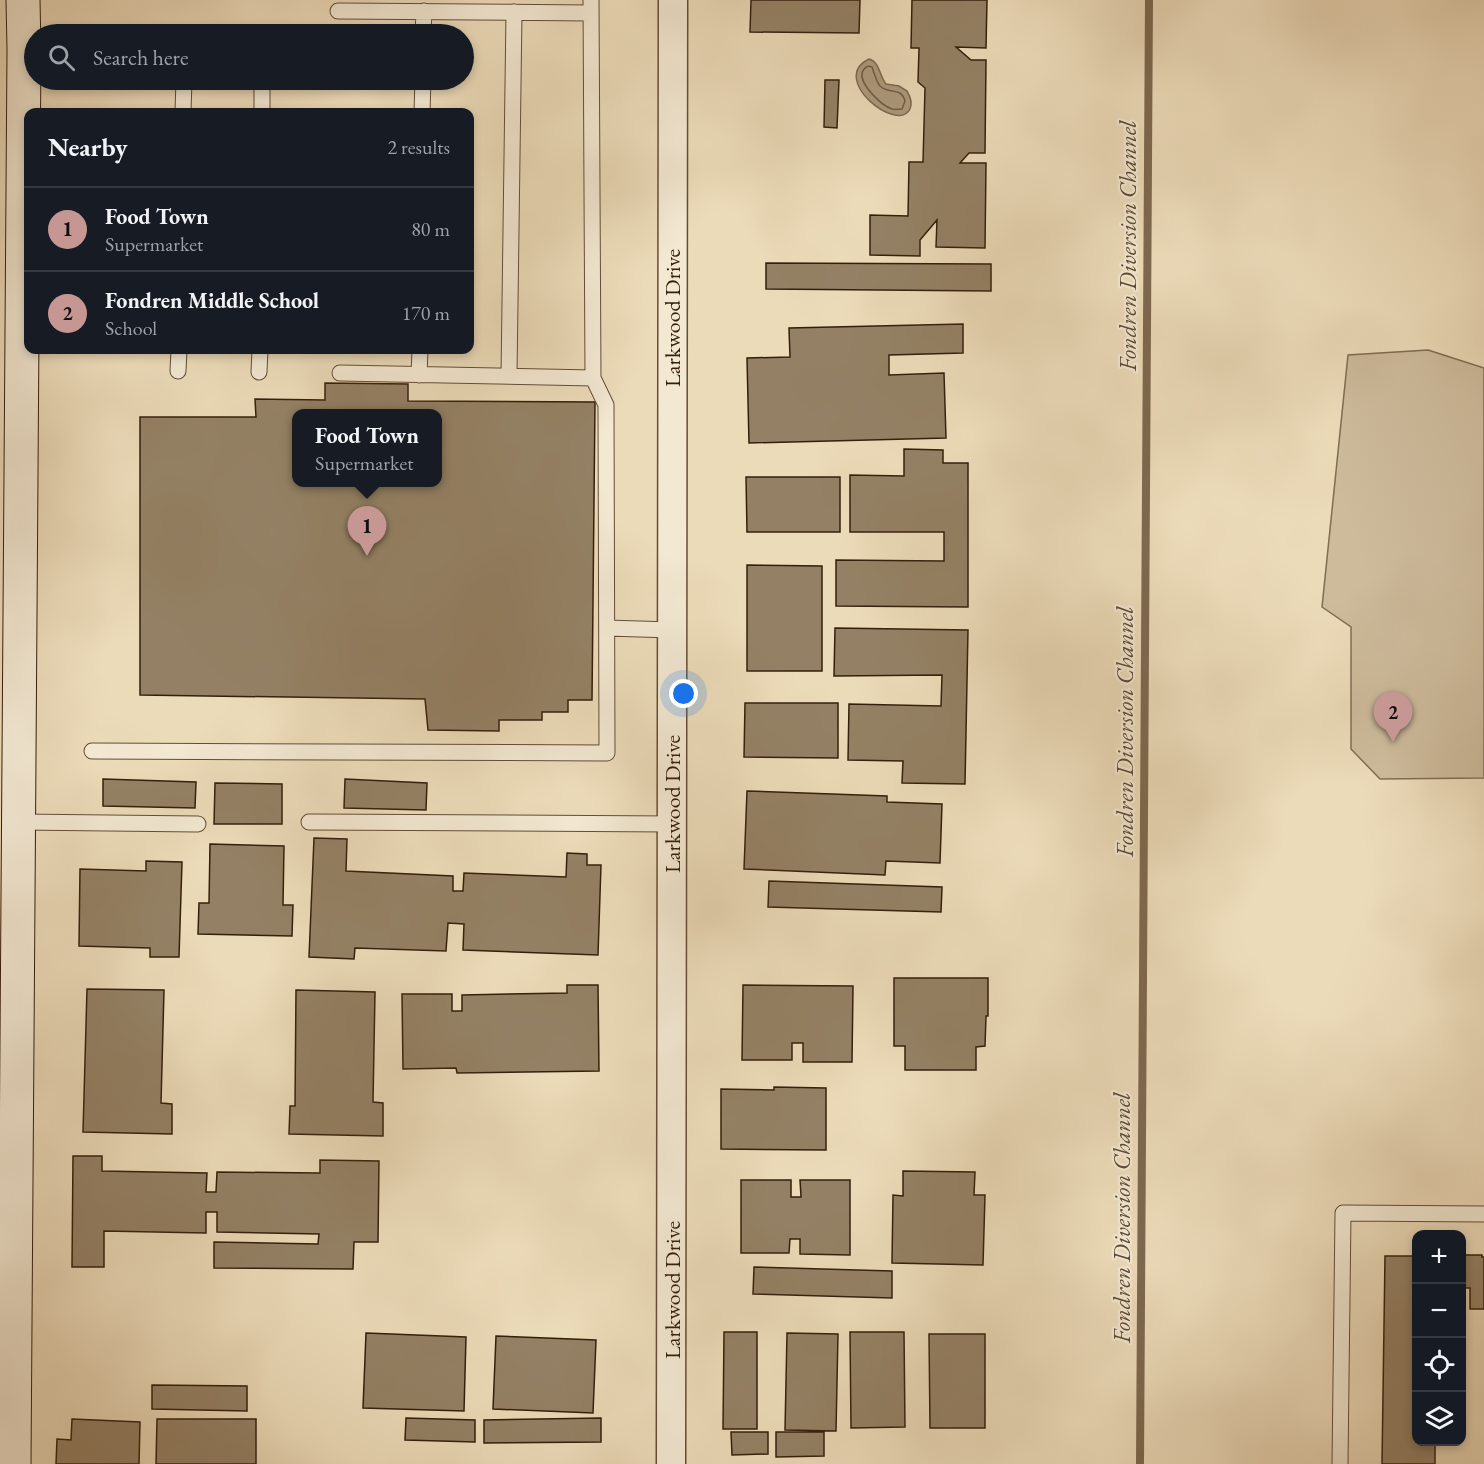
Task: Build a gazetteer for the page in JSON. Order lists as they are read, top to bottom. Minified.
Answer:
{"streets":{"street":["Larkwood Drive"]},"water":["Fondren Diversion Channel"],"page":{"search":"Search here","heading":["Nearby","2 results"],"list":[{"mark":"1","name":"Food Town","note":"Supermarket","value":"80 m"},{"mark":"2","name":"Fondren Middle School","note":"School","value":"170 m"}],"popup":["Food Town","Supermarket"],"pins":["1","2"],"map_buttons":["+","−"]}}
